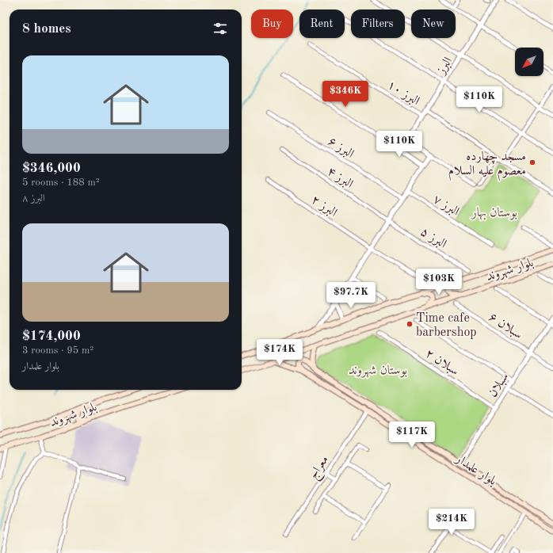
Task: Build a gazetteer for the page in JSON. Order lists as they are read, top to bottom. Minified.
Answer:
{"streets":{"main road":["بلوار شهروند","بلوار علمدار"],"street":["البرز","البرز ۱۰","البرز ۶","البرز ۴","البرز ۷","البرز ۲","البرز ۵","سبلان ۶","سبلان ۲","سبلان","معراج"]},"crossings":[["البرز","البرز ۱۰"],["البرز ۴","البرز ۵"],["بلوار شهروند","بلوار علمدار"],["سبلان ۶","سبلان"],["سبلان ۲","سبلان"],["سبلان","بلوار علمدار"],["معراج","بلوار علمدار"]],"parks":["بوستان بهار","بوستان شهروند"],"places":["مسجد چهارده معصوم علیه السلام","Time cafe barbershop"],"north":"bottom left","page":{"chip":["Buy","Rent","Filters","New"],"heading":"8 homes","list":[{"name":"$346,000","note":"5 rooms · 188 m² · البرز ۸"},{"name":"$174,000","note":"3 rooms · 95 m² · بلوار علمدار"}],"price":["$346K","$110K","$110K","$103K","$97.7K","$174K","$117K","$214K"]}}
